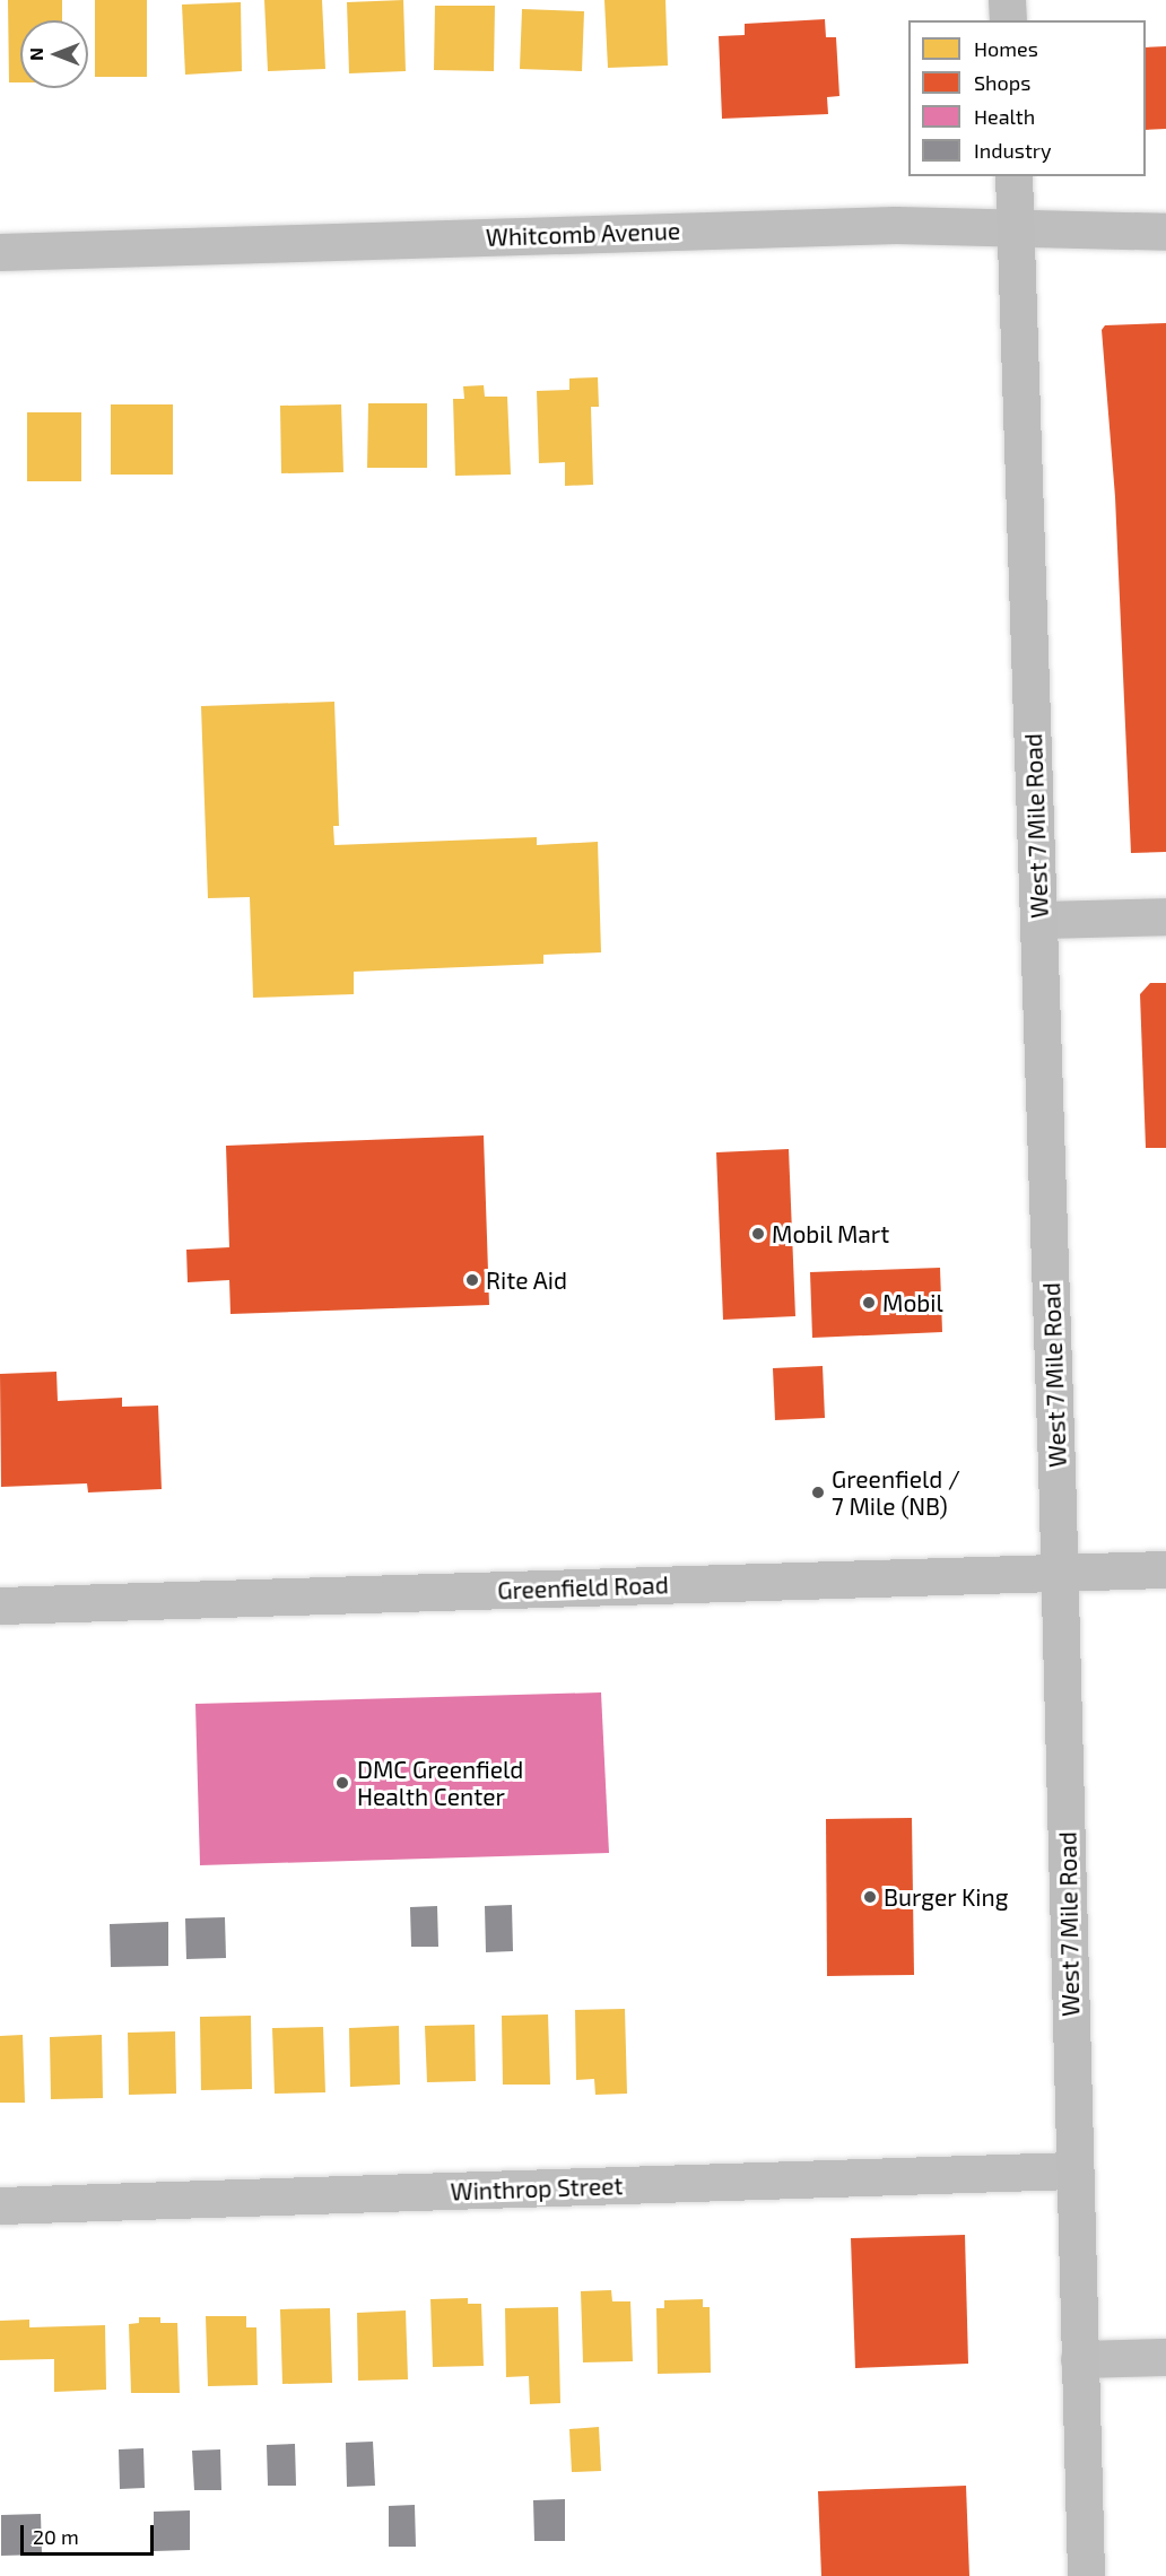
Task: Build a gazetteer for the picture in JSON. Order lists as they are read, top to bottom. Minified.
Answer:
{"streets":{"main road":["West 7 Mile Road","Greenfield Road"],"street":["Whitcomb Avenue","Winthrop Street"]},"crossings":[["Whitcomb Avenue","West 7 Mile Road"],["West 7 Mile Road","Greenfield Road"],["West 7 Mile Road","Winthrop Street"]],"places":["Mobil Mart","Rite Aid","Mobil","Greenfield / 7 Mile (NB)","DMC Greenfield Health Center","Burger King"],"legend":["Homes","Shops","Health","Industry"],"scale_bar":"20 m","north":"left"}
